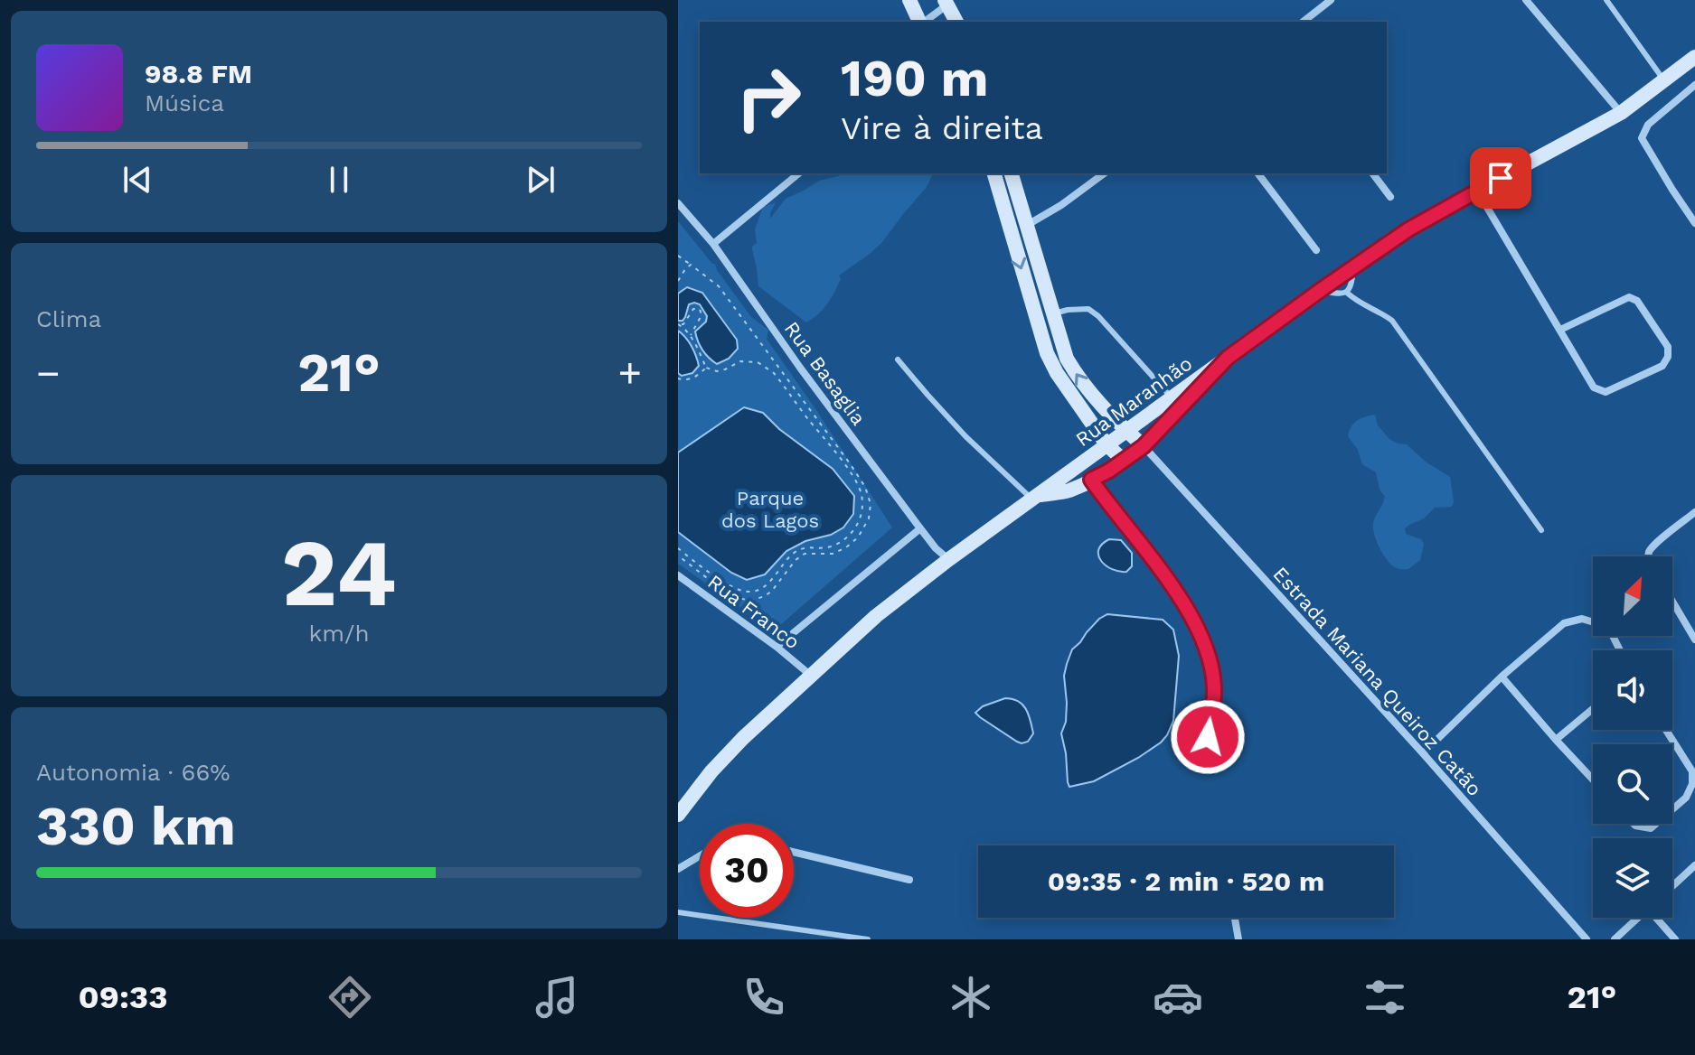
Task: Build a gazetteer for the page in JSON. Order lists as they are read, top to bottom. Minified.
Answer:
{"streets":{"main road":["Rua Maranhão"],"street":["Rua Basaglia","Rua Franco","Estrada Mariana Queiroz Catão"]},"crossings":[["Rua Basaglia","Rua Maranhão"],["Rua Maranhão","Rua Franco"]],"parks":["Parque dos Lagos"],"north":"top right","page":{"turn":["190 m","Vire à direita"],"song":["98.8 FM","Música"],"tile":["Clima",["24","km/h"],["Autonomia · 66%","330 km"]],"heat":["−","21°","+"],"limit":"30","trip":"09:35 · 2 min · 520 m","tabs":["09:33","21°"]}}
